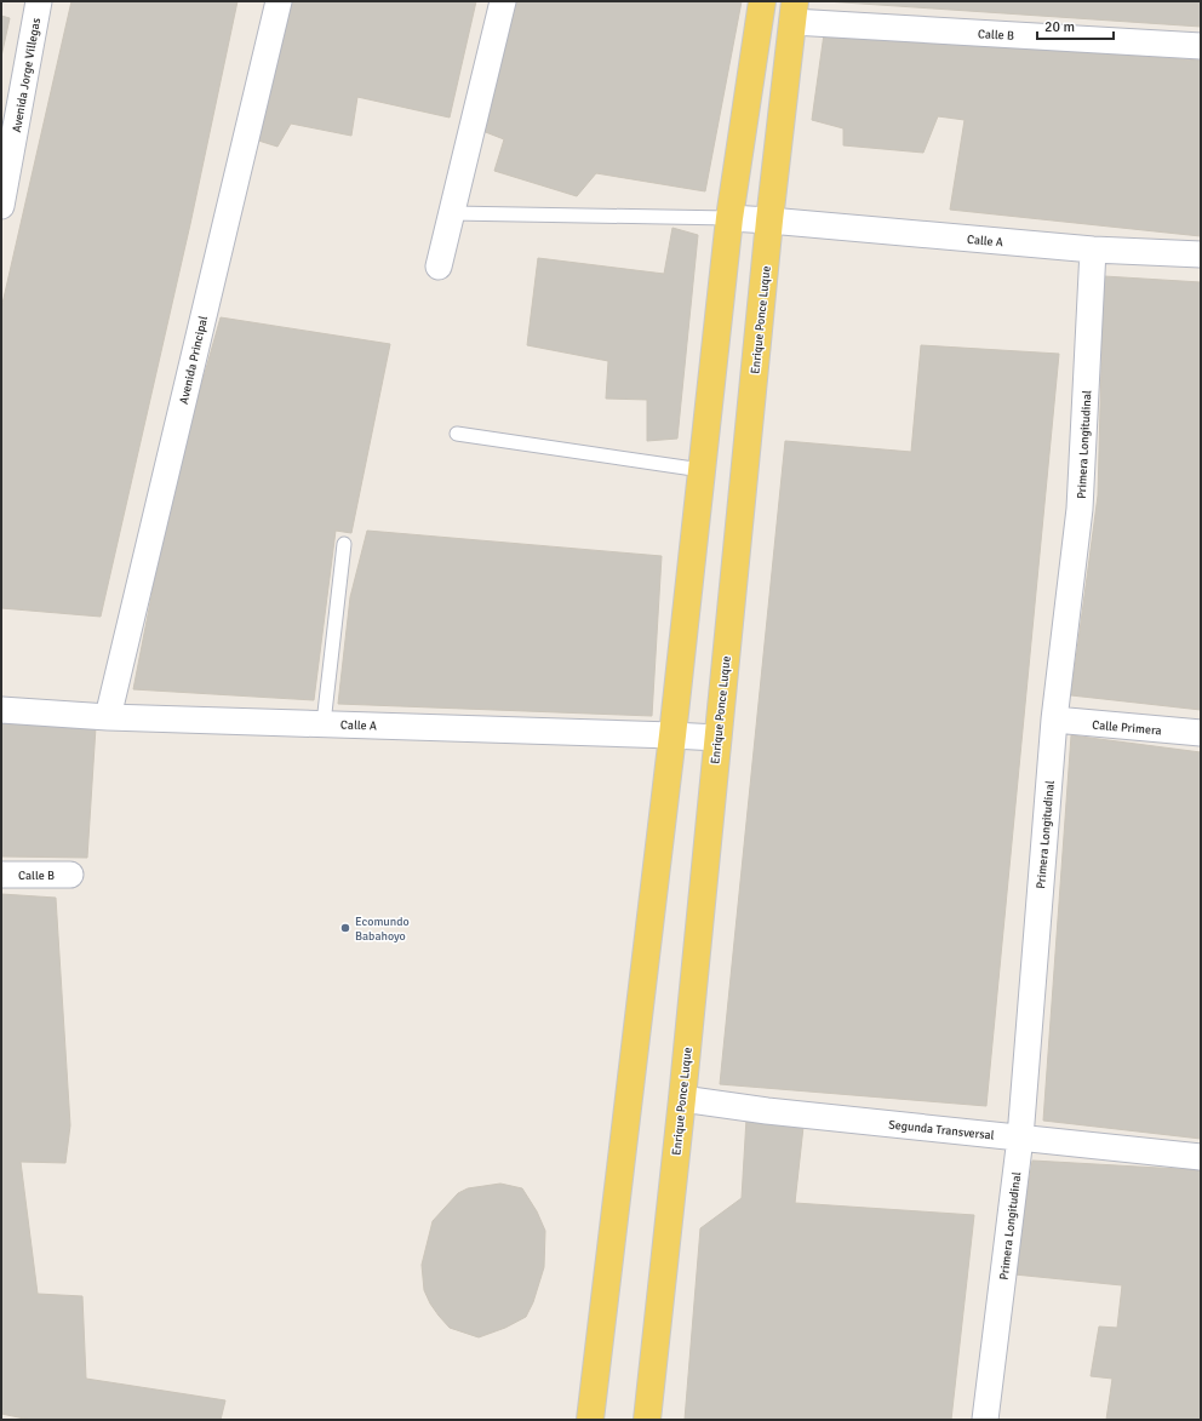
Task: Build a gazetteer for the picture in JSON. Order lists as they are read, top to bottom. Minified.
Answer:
{"streets":{"main road":["Enrique Ponce Luque"],"street":["Calle B","Avenida Jorge Villegas","Calle A","Avenida Principal","Primera Longitudinal","Calle Primera","Segunda Transversal"]},"crossings":[["Calle B","Enrique Ponce Luque"],["Calle A","Enrique Ponce Luque"],["Calle A","Avenida Principal"],["Calle A","Primera Longitudinal"],["Enrique Ponce Luque","Segunda Transversal"],["Primera Longitudinal","Calle Primera"],["Primera Longitudinal","Segunda Transversal"]],"places":["Ecomundo Babahoyo"],"scale_bar":"20 m"}
